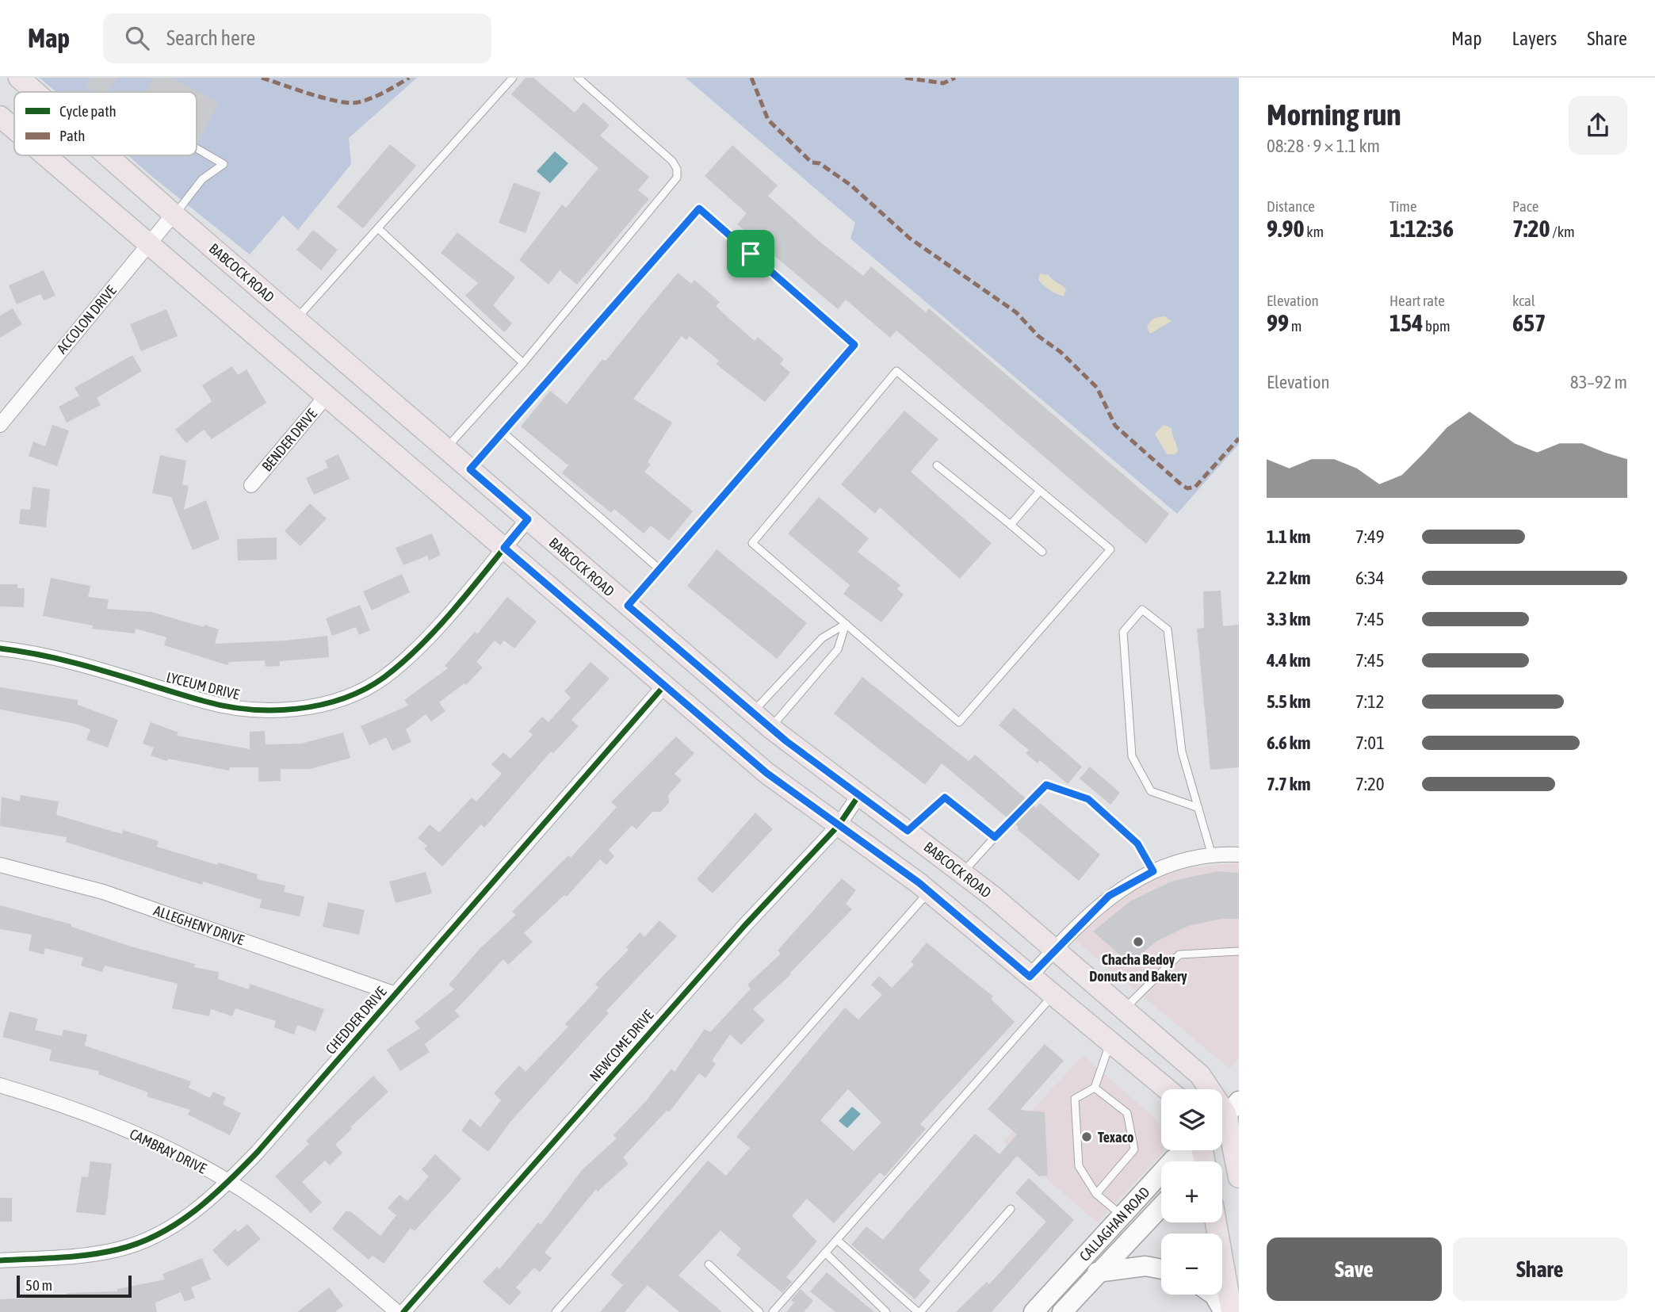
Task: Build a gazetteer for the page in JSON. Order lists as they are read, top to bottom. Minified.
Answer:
{"streets":{"main road":["BABCOCK ROAD","CALLAGHAN ROAD"],"street":["ACCOLON DRIVE","BENDER DRIVE","LYCEUM DRIVE","ALLEGHENY DRIVE","CHEDDER DRIVE","NEWCOME DRIVE","CAMBRAY DRIVE"]},"crossings":[["BABCOCK ROAD","ACCOLON DRIVE"],["BABCOCK ROAD","LYCEUM DRIVE"],["BABCOCK ROAD","NEWCOME DRIVE"],["BABCOCK ROAD","CALLAGHAN ROAD"],["ALLEGHENY DRIVE","CHEDDER DRIVE"],["CHEDDER DRIVE","CAMBRAY DRIVE"]],"places":["Chacha Bedoy Donuts and Bakery","Texaco"],"legend":["Cycle path","Path"],"scale_bar":"50 m","page":{"header":"Map","search":"Search here","nav":["Map","Layers","Share"],"heading":["Morning run","08:28 · 9 × 1.1 km"],"stats":[["Distance","9.90 km"],["Time","1:12:36"],["Pace","7:20 /km"],["Elevation","99 m"],["Heart rate","154 bpm"],["kcal","657"]],"chart":["Elevation","83–92 m"],"list":[{"name":"1.1 km","note":"7:49"},{"name":"2.2 km","note":"6:34"},{"name":"3.3 km","note":"7:45"},{"name":"4.4 km","note":"7:45"},{"name":"5.5 km","note":"7:12"},{"name":"6.6 km","note":"7:01"},{"name":"7.7 km","note":"7:20"}],"map_buttons":["+","−"],"buttons":["Save","Share"],"scale":"50 m"}}
